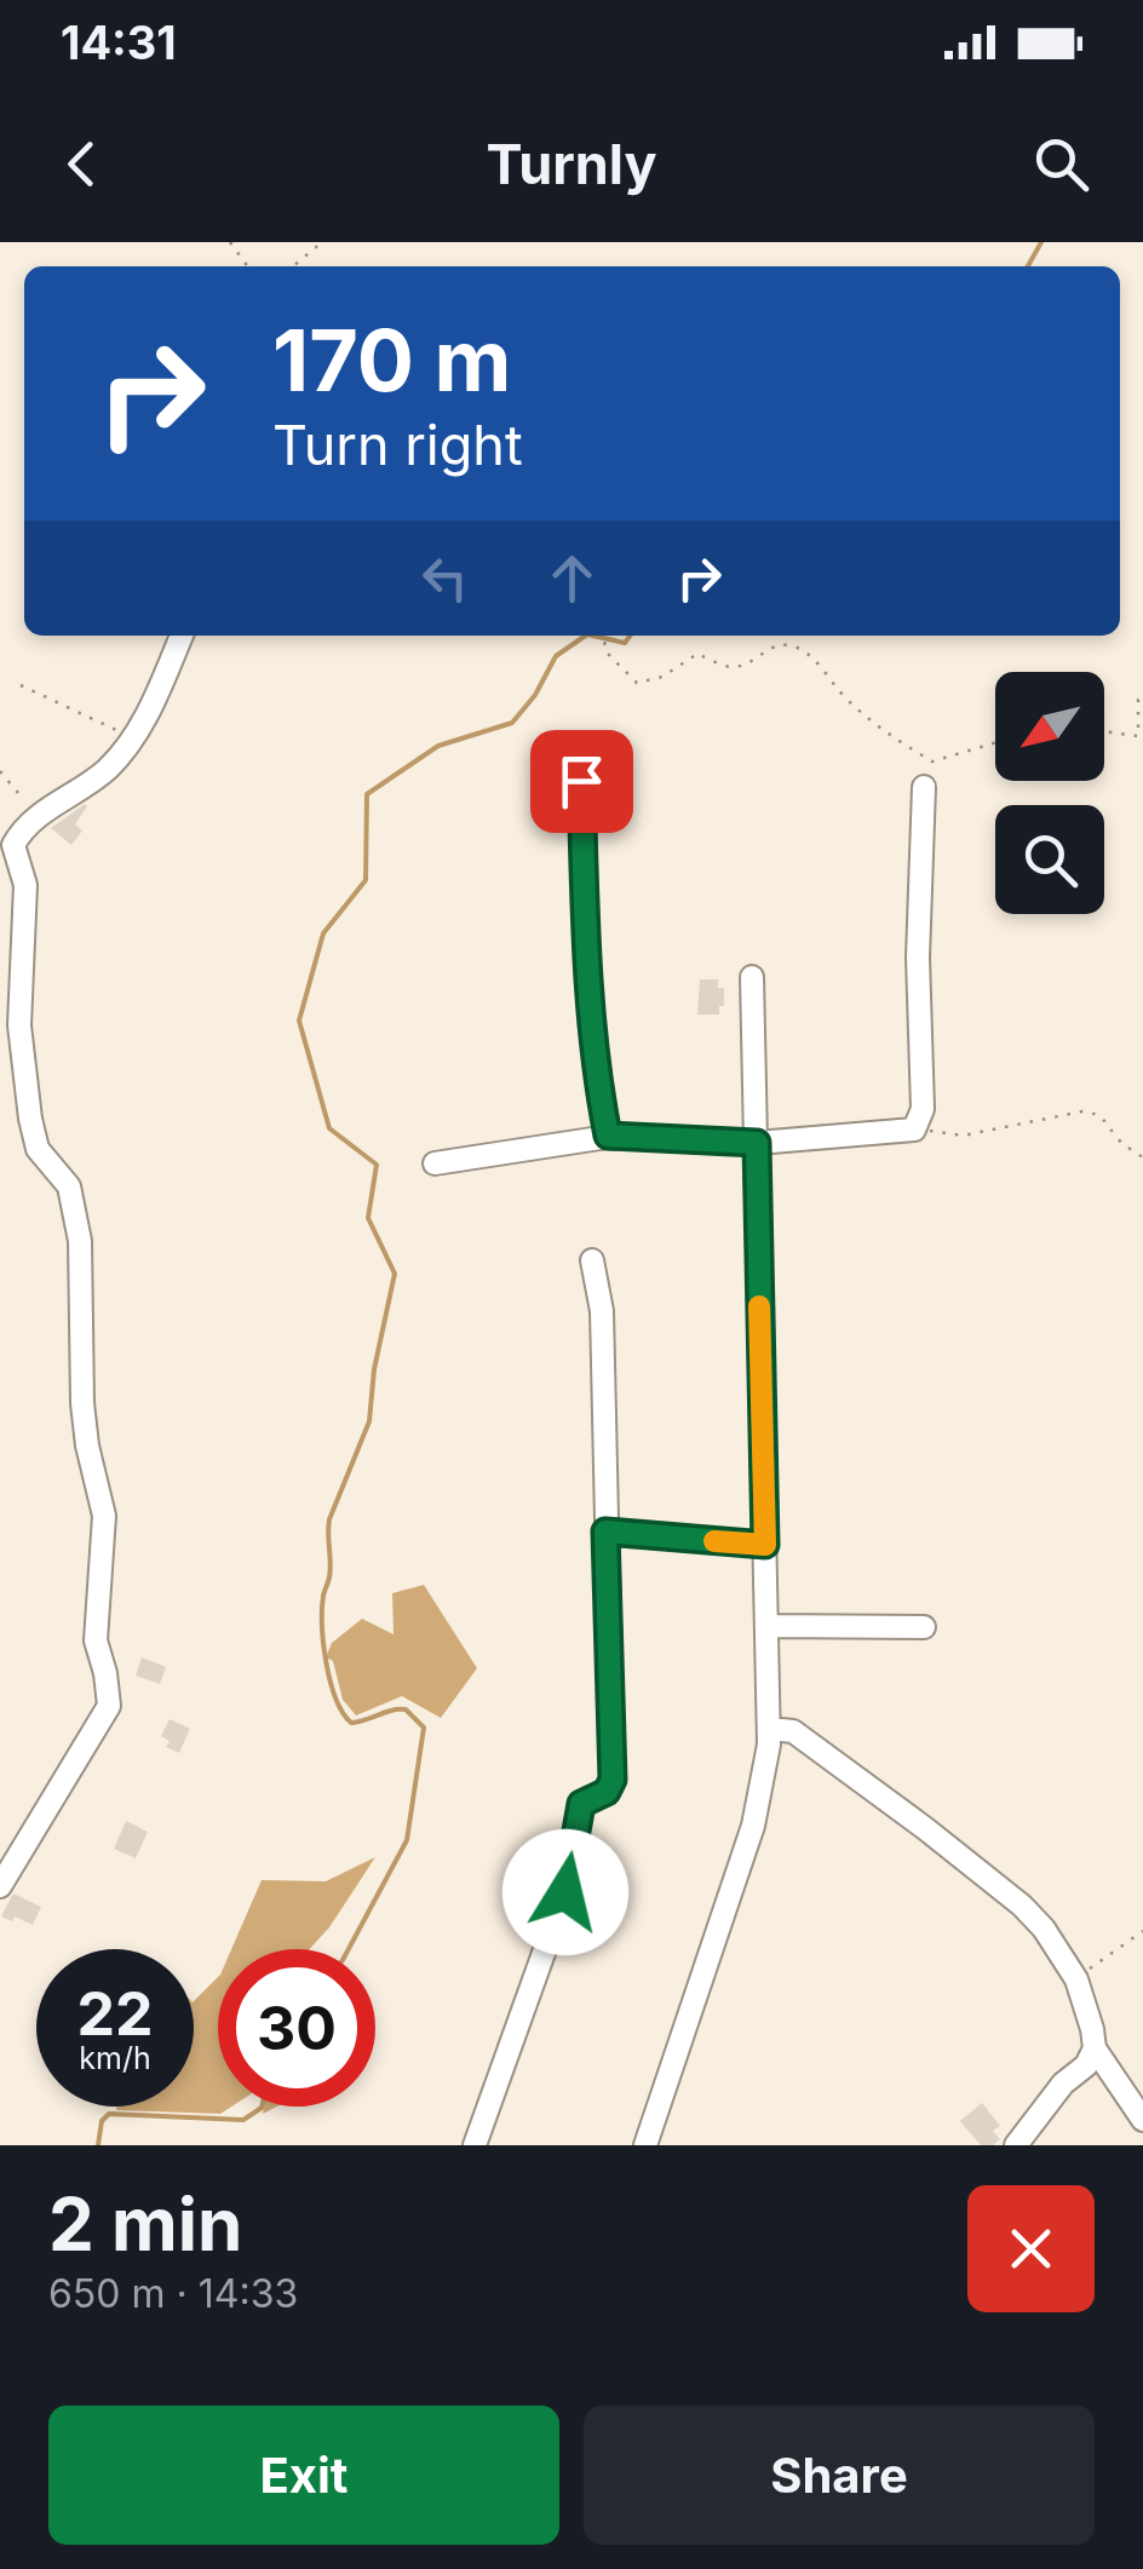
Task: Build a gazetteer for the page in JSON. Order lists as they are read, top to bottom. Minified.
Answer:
{"north":"bottom left","page":{"status":"14:31","header":"Turnly","turn":["170 m","Turn right"],"speed":"22 km/h","limit":"30","heading":["2 min","650 m · 14:33"],"buttons":["Exit","Share"]}}
